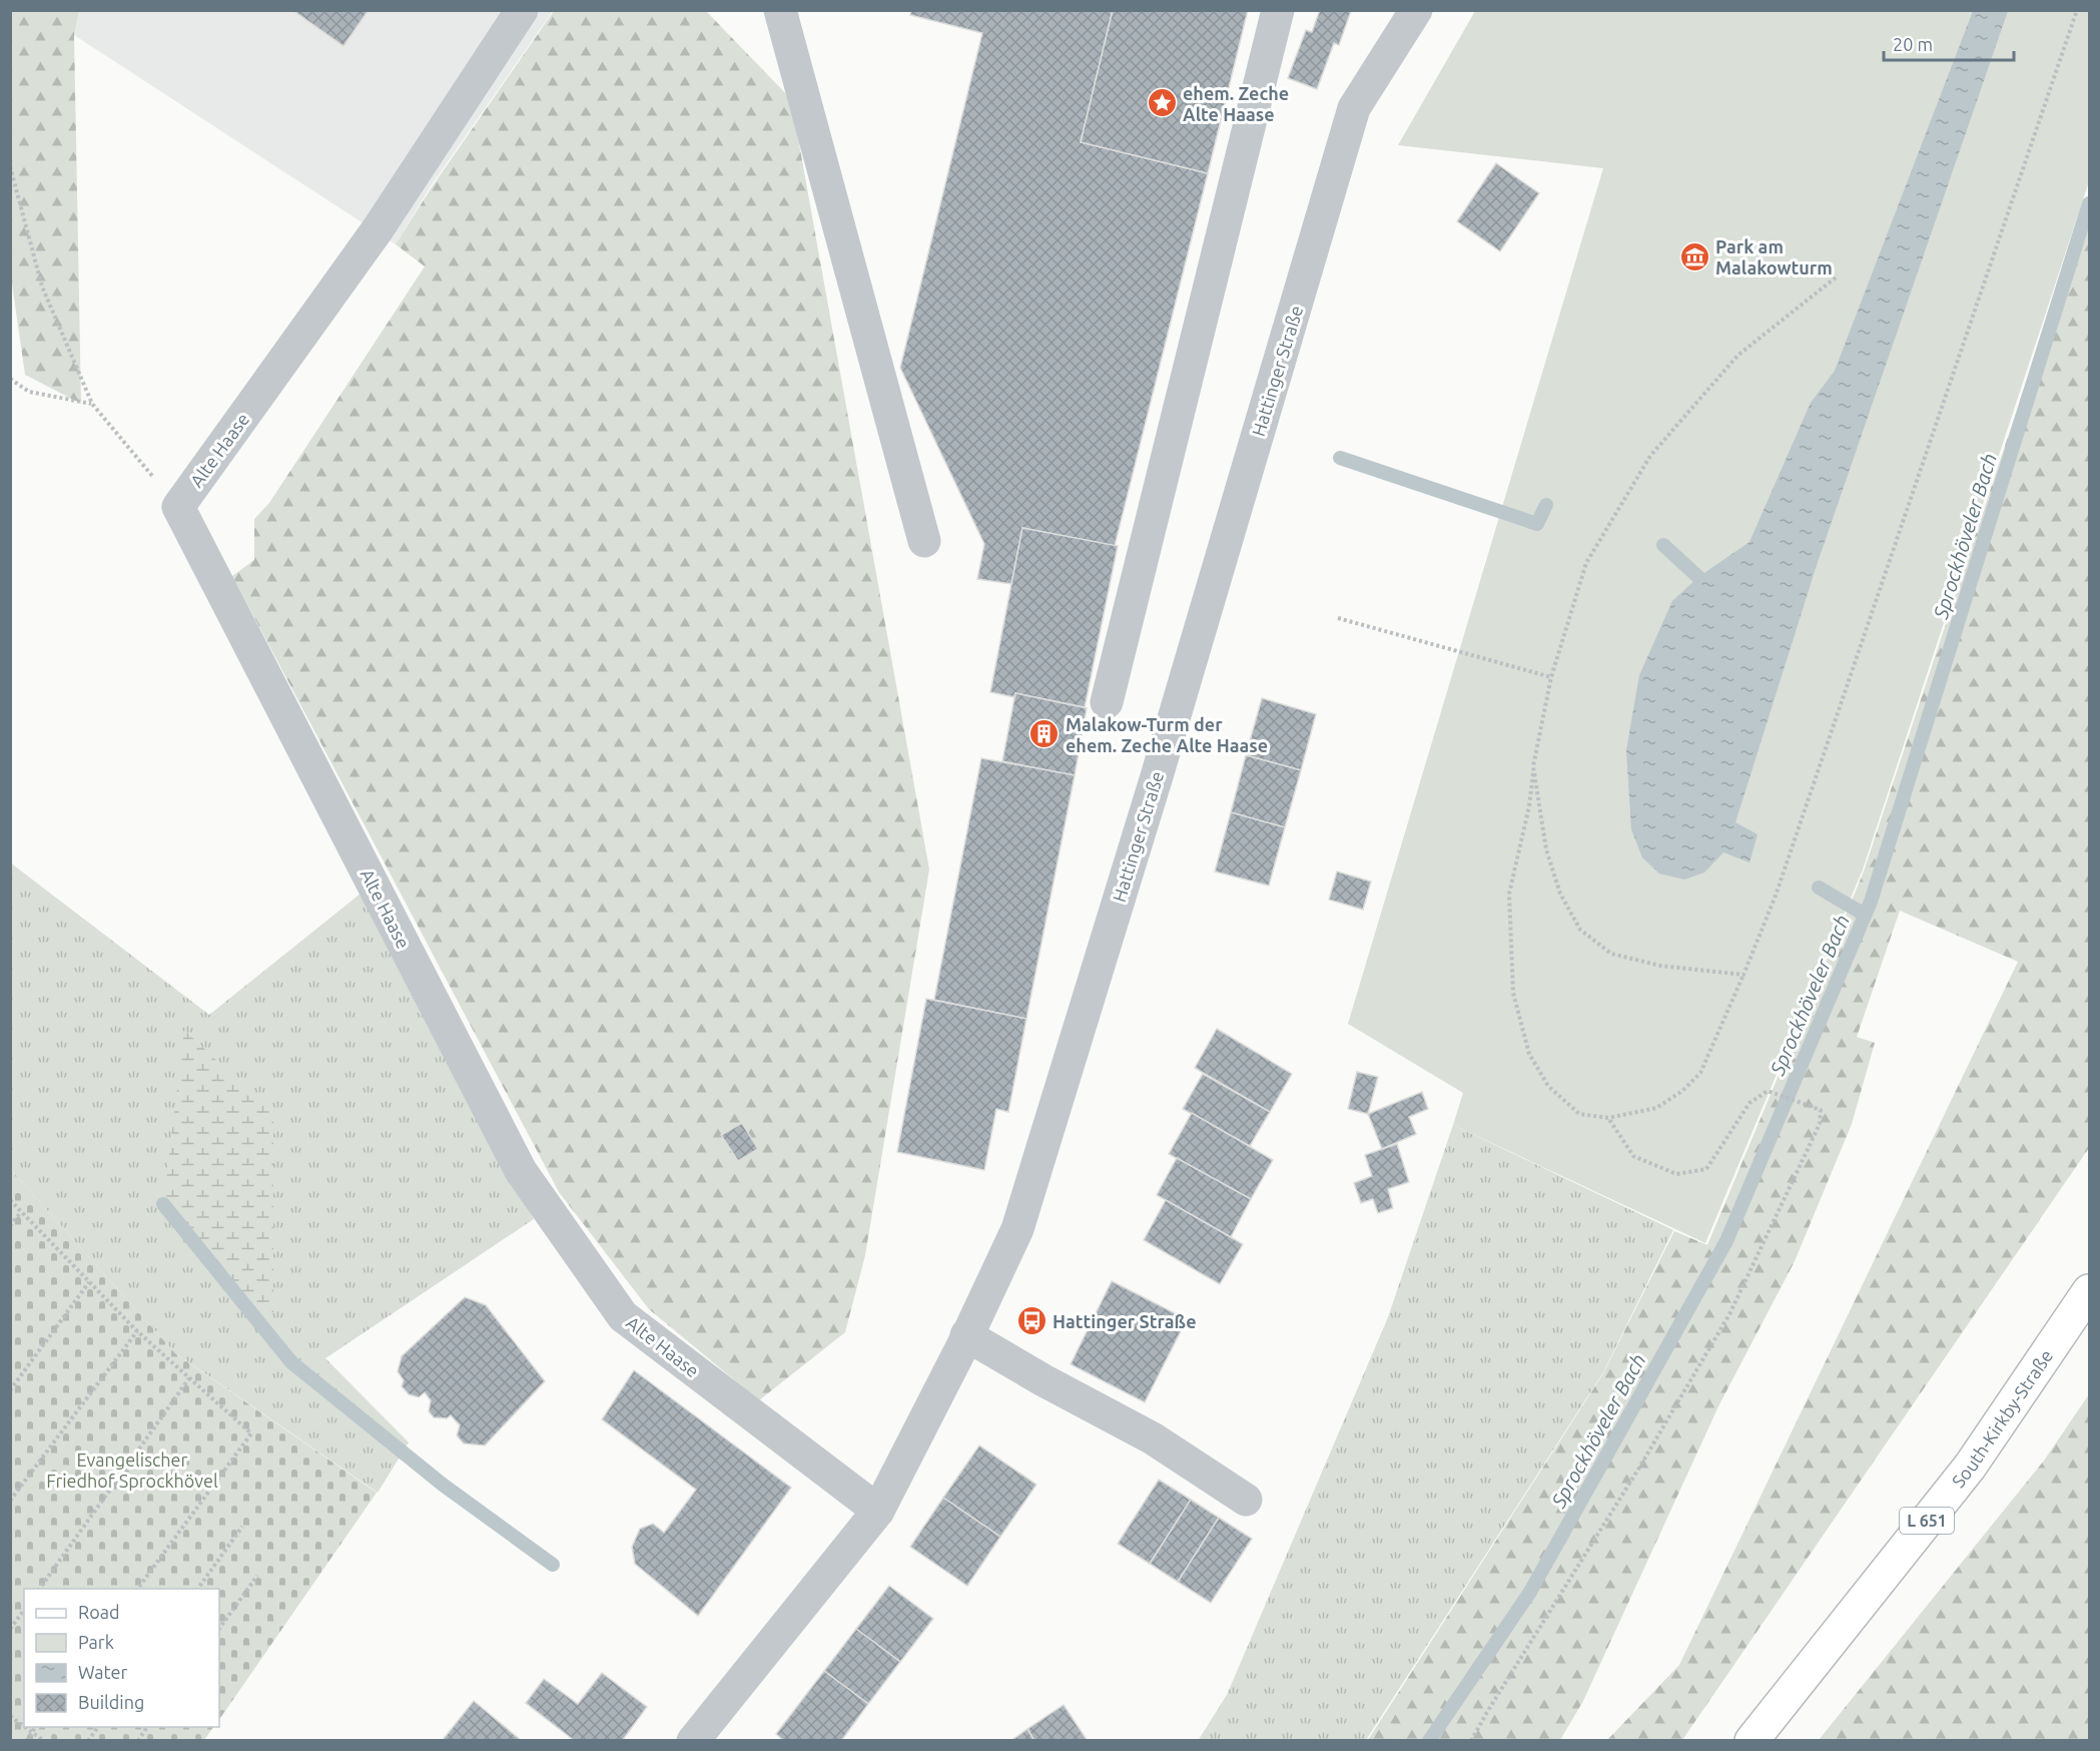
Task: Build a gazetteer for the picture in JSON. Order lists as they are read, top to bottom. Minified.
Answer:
{"streets":{"main road":["South-Kirkby-Straße","L 651"],"street":["Hattinger Straße","Alte Haase"]},"crossings":[["Hattinger Straße","Alte Haase"]],"water":["Sprockhöveler Bach"],"parks":["Evangelischer Friedhof Sprockhövel"],"places":{"place":["ehem. Zeche Alte Haase"],"museum":["Park am Malakowturm"],"building":["Malakow-Turm der ehem. Zeche Alte Haase"],"bus stop":["Hattinger Straße"]},"legend":["Road","Park","Water","Building"],"scale_bar":"20 m"}
